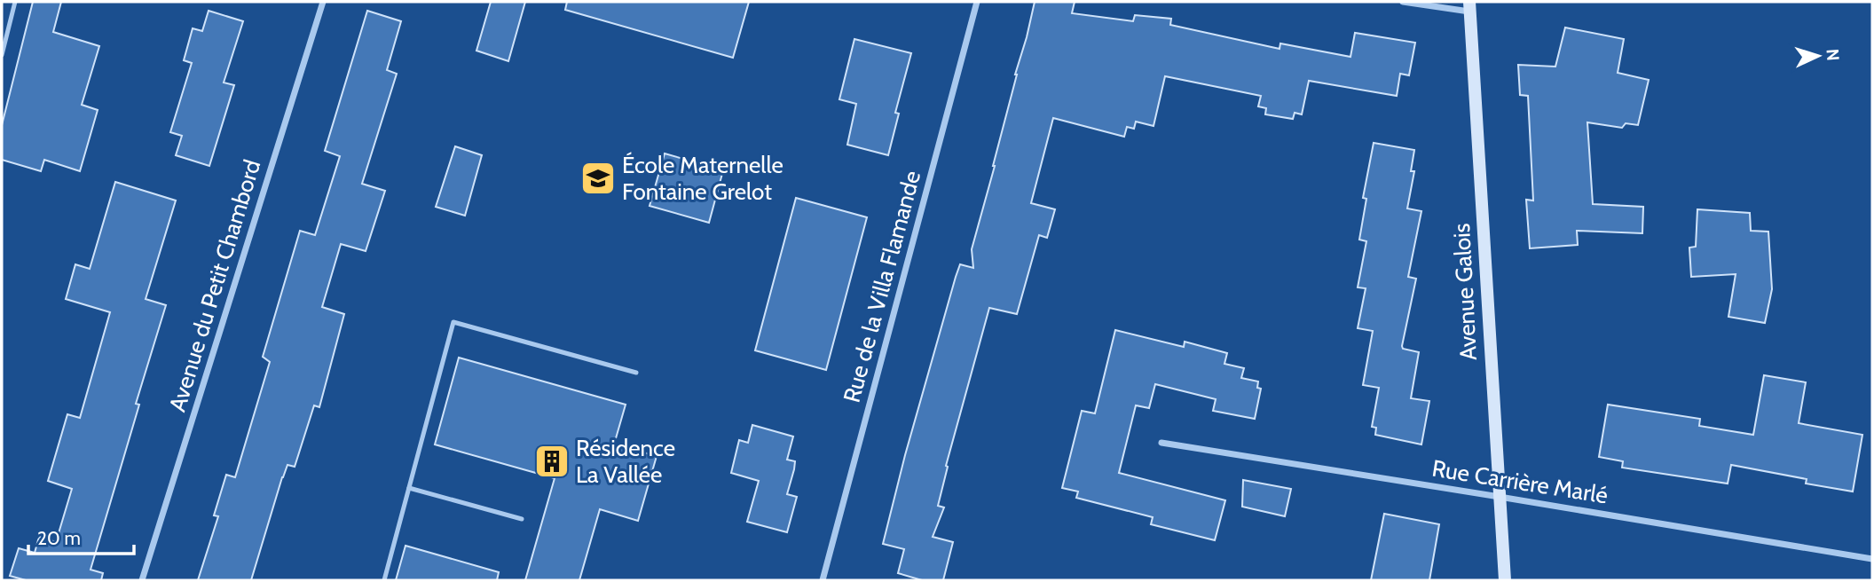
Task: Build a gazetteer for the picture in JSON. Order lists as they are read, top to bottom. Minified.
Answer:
{"streets":{"main road":["Avenue Galois"],"street":["Avenue du Petit Chambord","Rue de la Villa Flamande","Rue Carrière Marlé"]},"crossings":[["Avenue Galois","Rue Carrière Marlé"]],"places":{"school or university":["École Maternelle Fontaine Grelot"],"building":["Résidence La Vallée"]},"scale_bar":"20 m","north":"right"}
